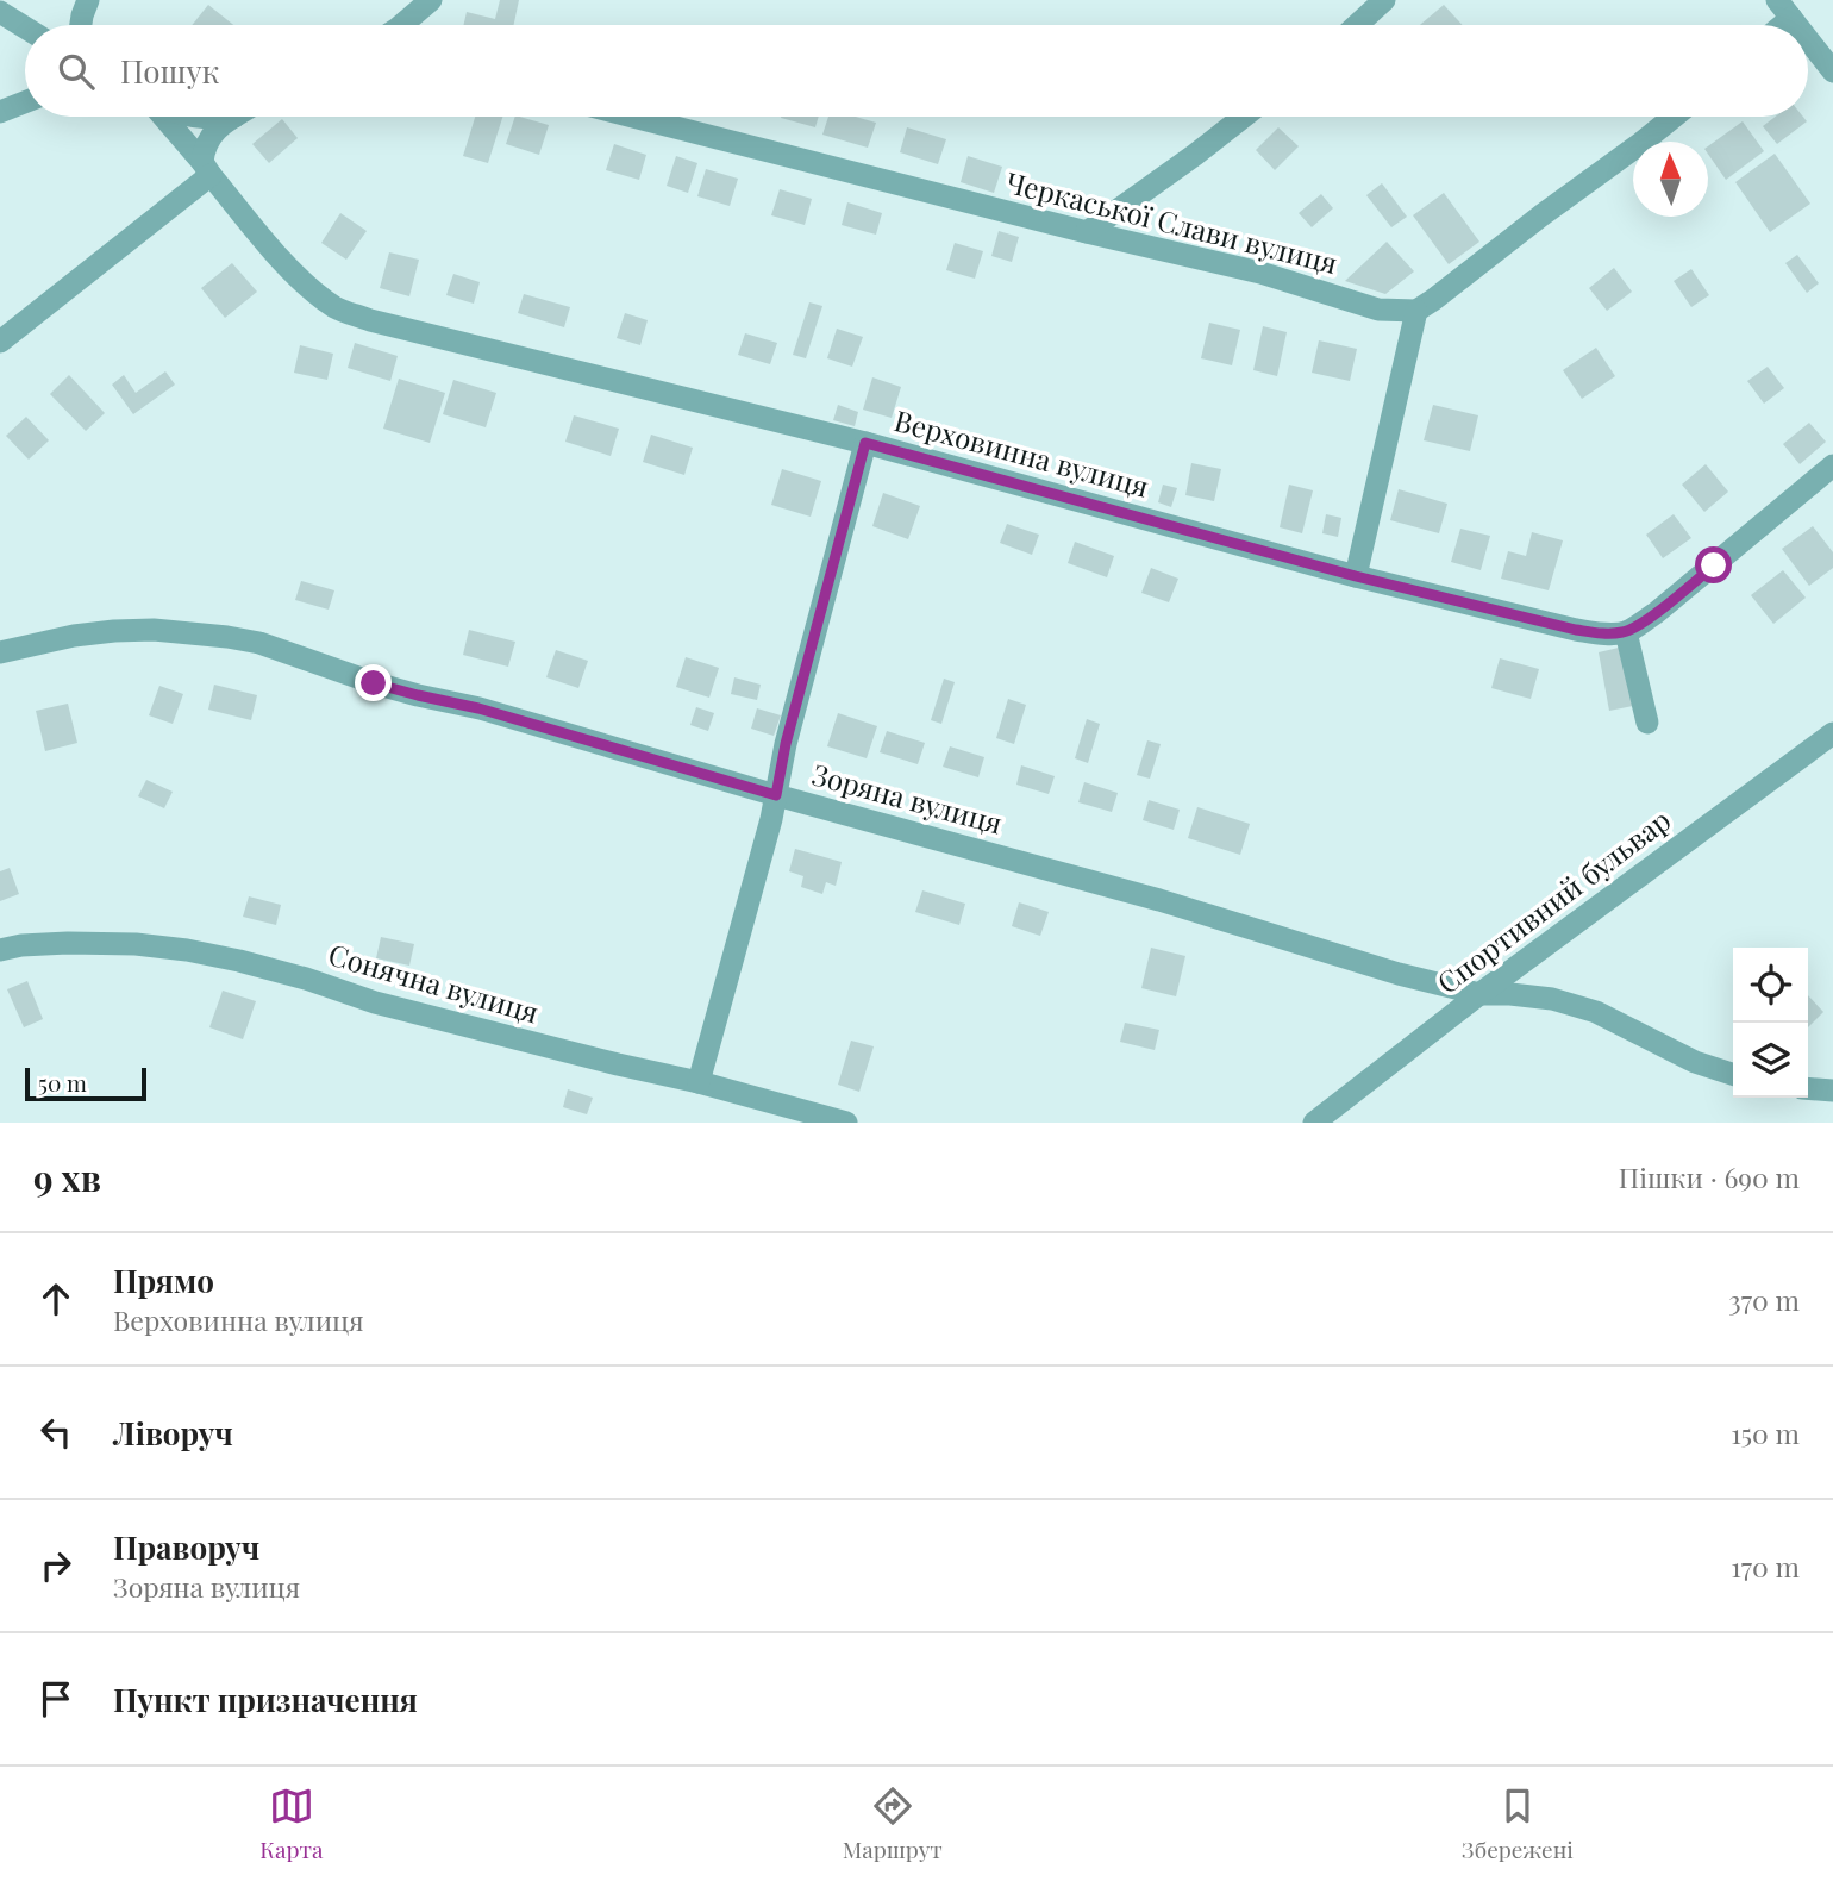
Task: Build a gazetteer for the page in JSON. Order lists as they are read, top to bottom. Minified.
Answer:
{"streets":{"street":["Черкаської Слави вулиця","Верховинна вулиця","Зоряна вулиця","Спортивний бульвар","Сонячна вулиця"]},"crossings":[["Зоряна вулиця","Спортивний бульвар"]],"scale_bar":"50 m","north":"top","page":{"search":"Пошук","scale":"50 m","heading":["9 хв","Пішки · 690 m"],"list":[["Прямо","Верховинна вулиця","370 m"],["Ліворуч","150 m"],["Праворуч","Зоряна вулиця","170 m"],"Пункт призначення"],"nav":["Карта","Маршрут","Збережені"]}}
